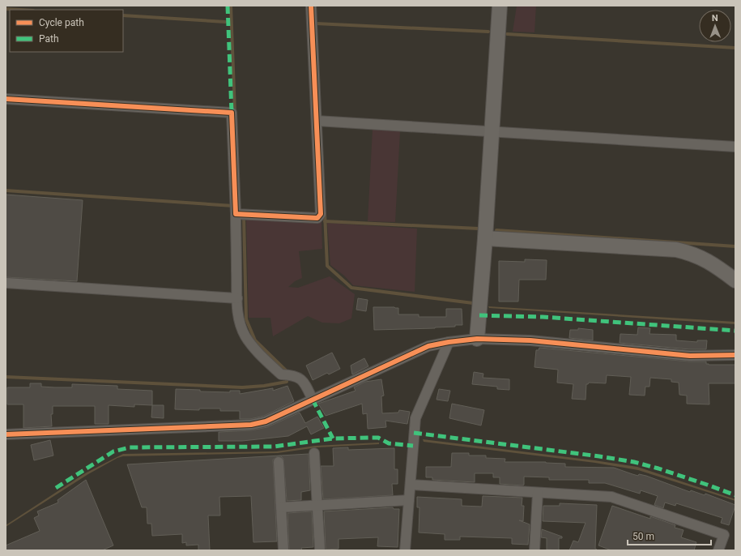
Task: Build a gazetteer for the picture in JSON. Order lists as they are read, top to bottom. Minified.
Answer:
{"legend":["Cycle path","Path"],"scale_bar":"50 m","north":"top"}
